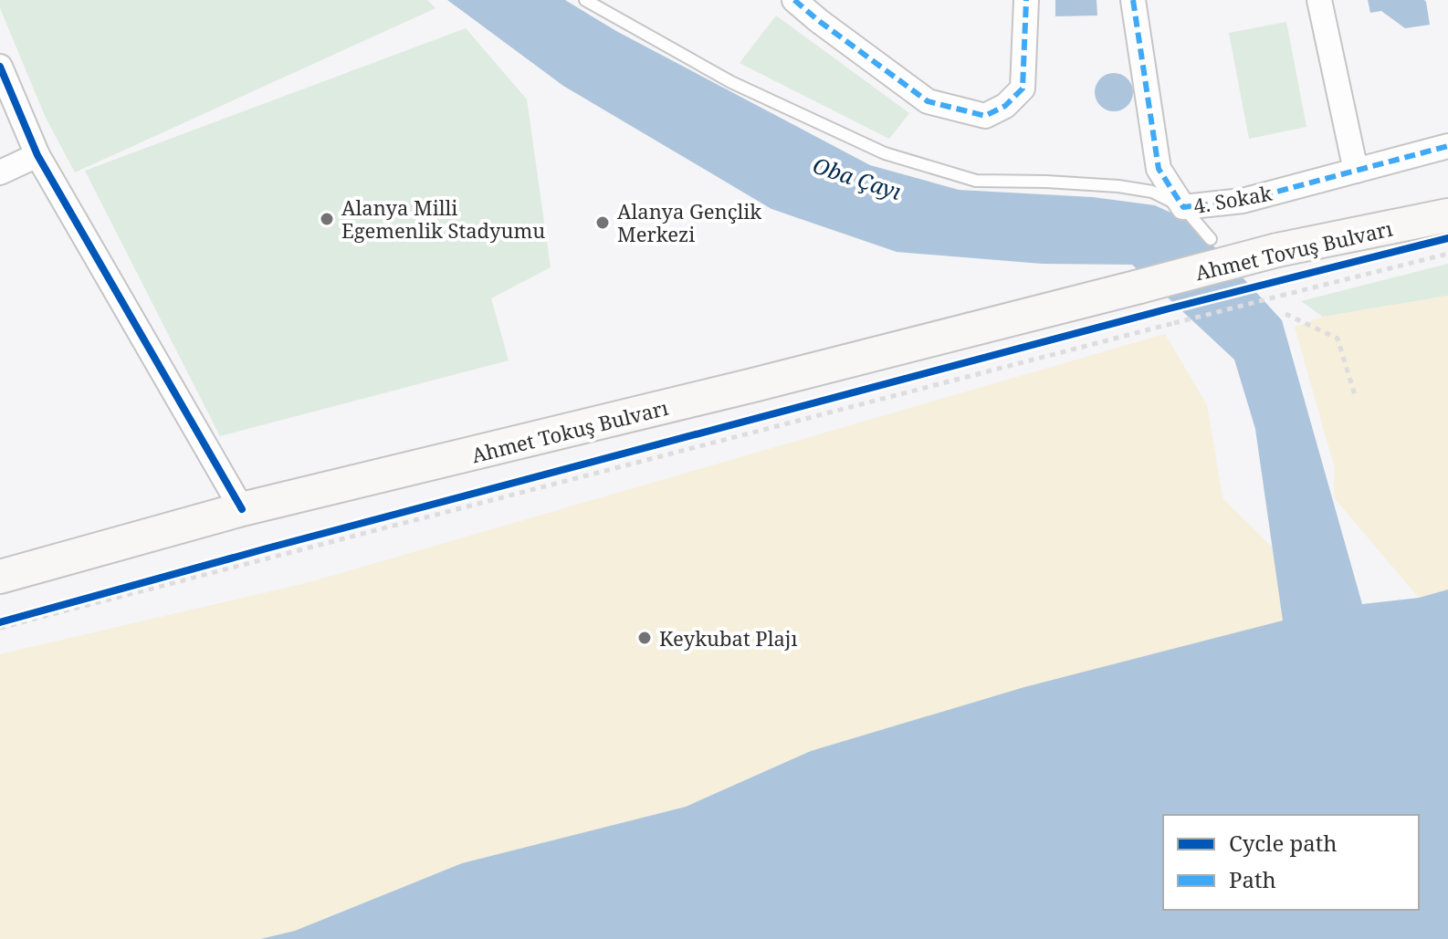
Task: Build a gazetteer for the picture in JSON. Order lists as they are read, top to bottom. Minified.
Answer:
{"streets":{"main road":["Ahmet Tovuş Bulvarı","Ahmet Tokuş Bulvarı"],"street":["4. Sokak"]},"crossings":[["Ahmet Tovuş Bulvarı","Ahmet Tokuş Bulvarı"]],"water":["Oba Çayı"],"places":["Alanya Milli Egemenlik Stadyumu","Alanya Gençlik Merkezi","Keykubat Plajı"],"legend":["Cycle path","Path"]}
